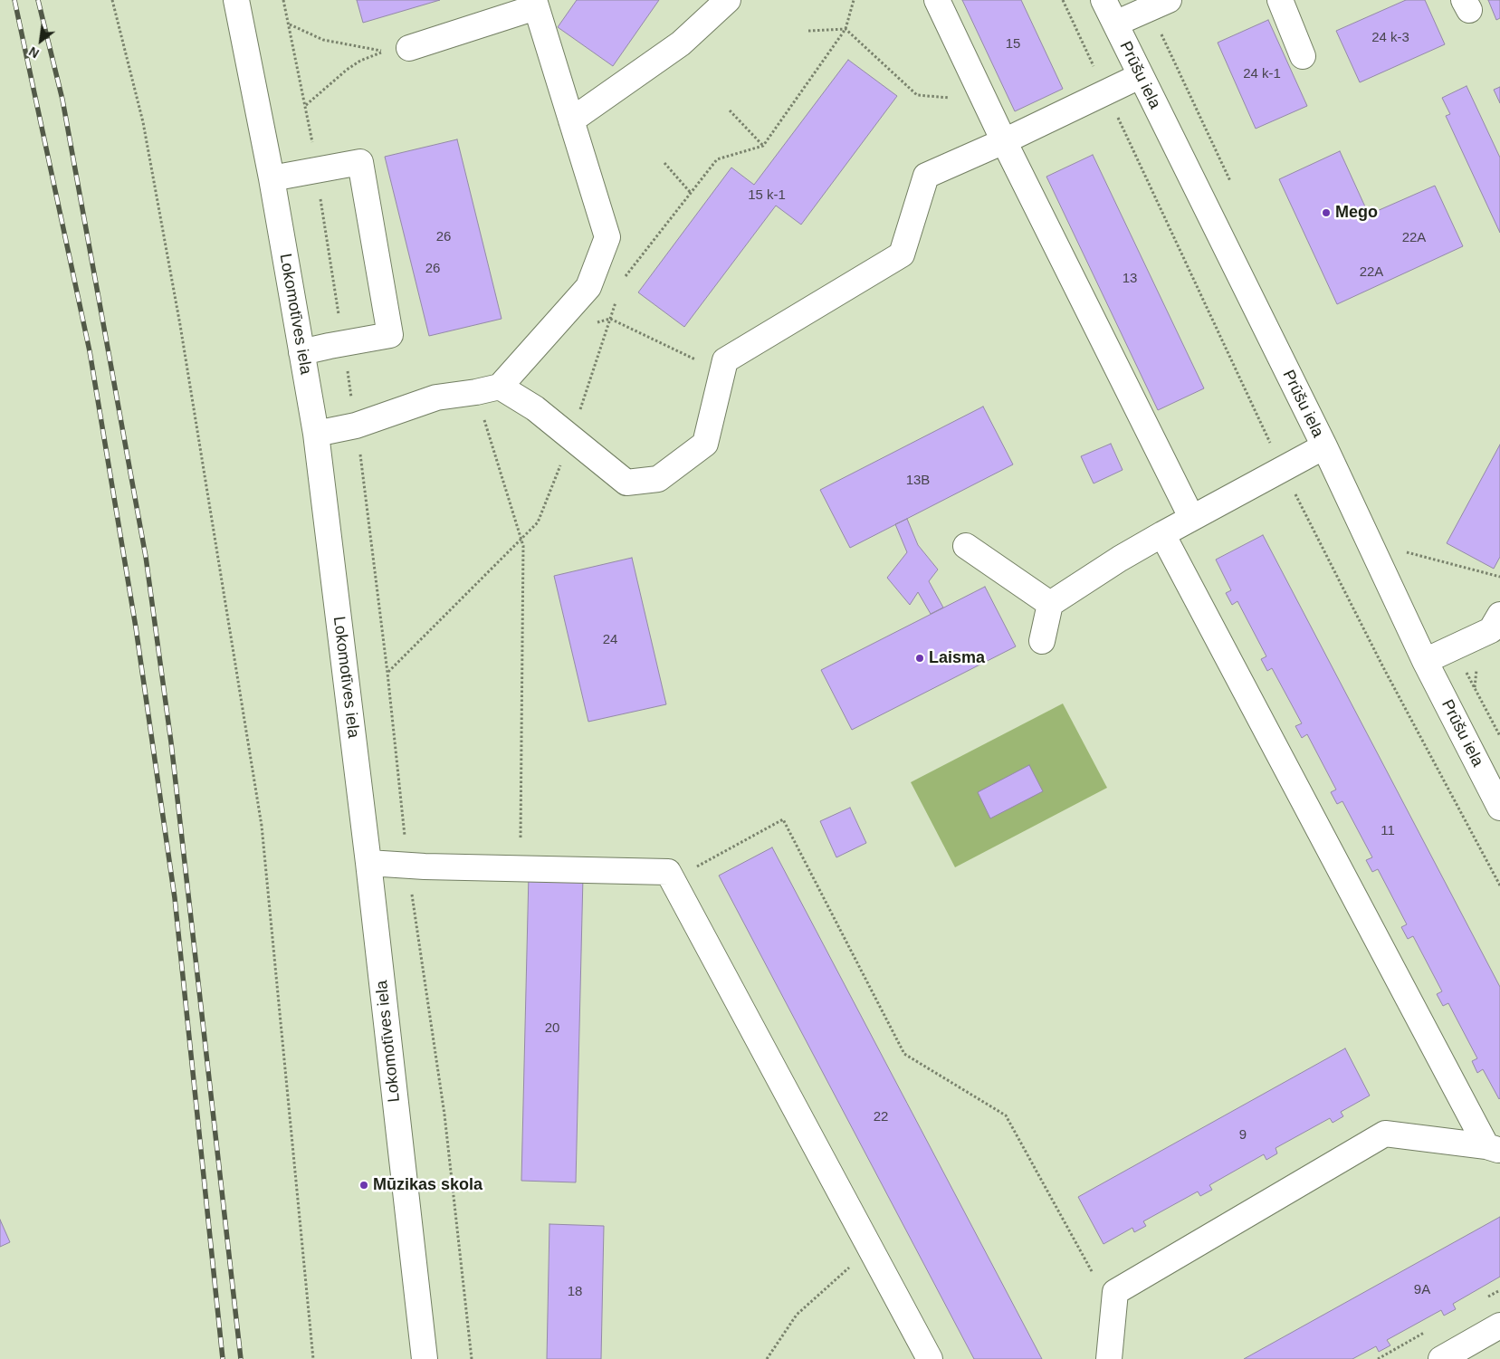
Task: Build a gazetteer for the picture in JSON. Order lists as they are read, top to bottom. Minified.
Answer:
{"streets":{"street":["Prūšu iela","Lokomotīves iela"]},"places":["Mego","Laisma","Mūzikas skola"],"house_numbers":["24 k-3","15","24 k-1","15 k-1","26","22A","26","22A","13","13B","24","11","20","22","9","9A","18"],"north":"bottom left"}
